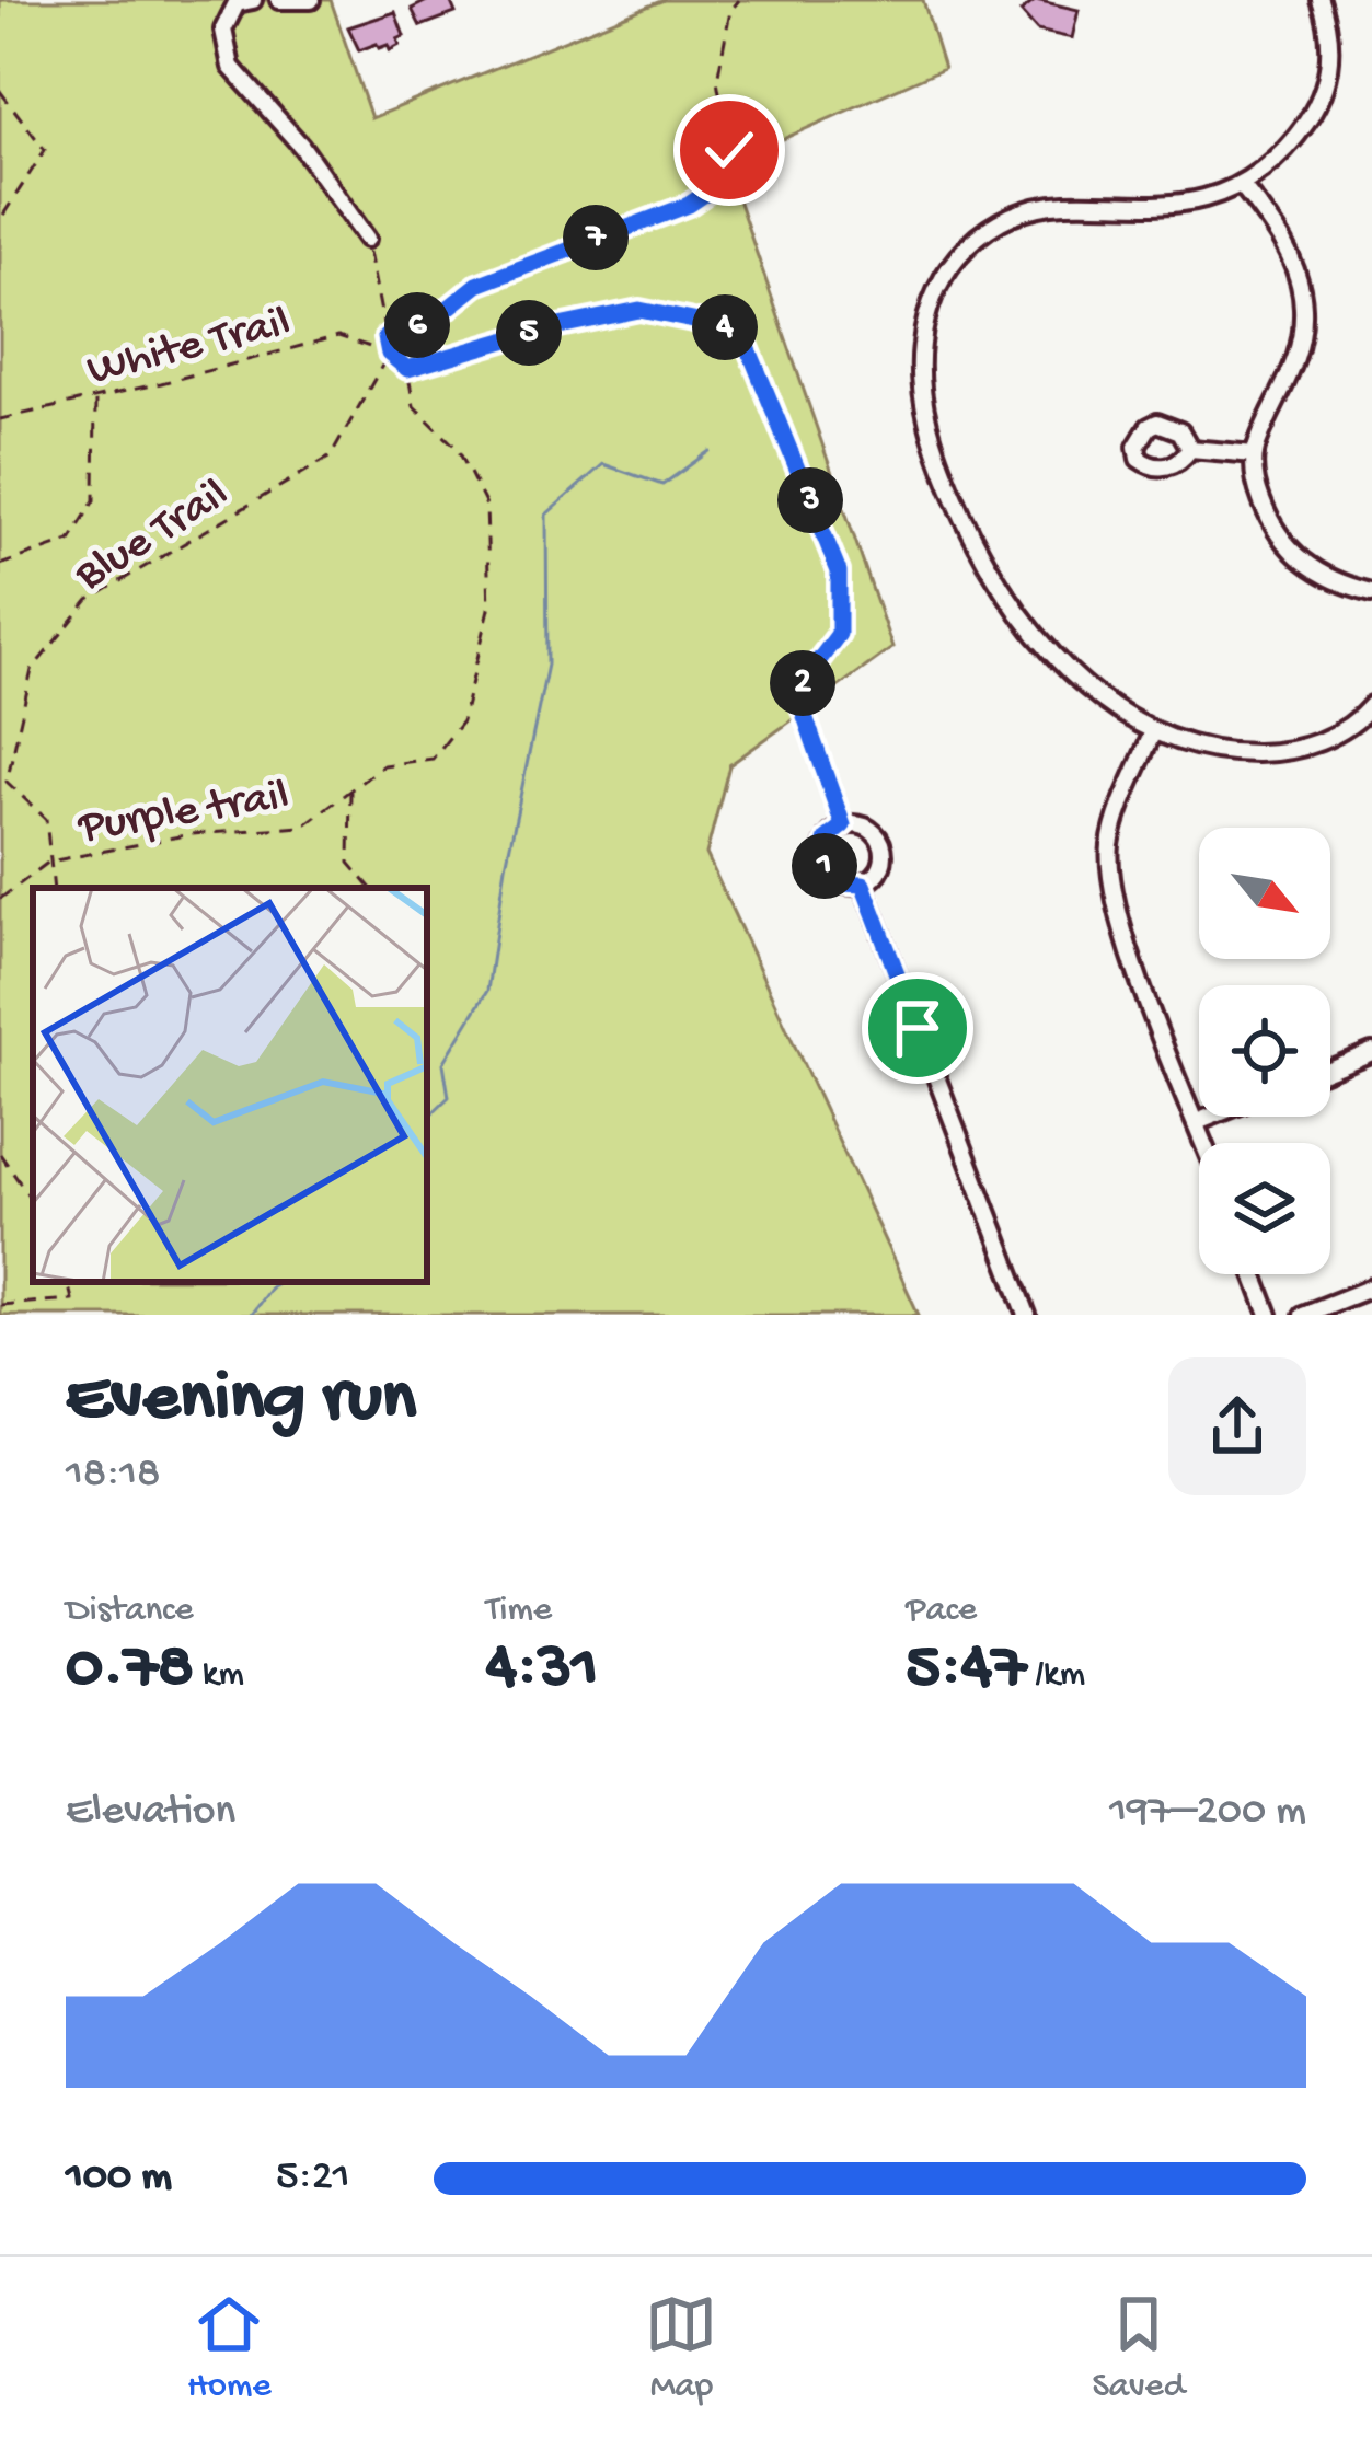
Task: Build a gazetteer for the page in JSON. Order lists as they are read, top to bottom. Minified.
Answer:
{"streets":{"path":["White Trail","Blue Trail","Purple trail"]},"crossings":[["White Trail","Blue Trail"],["White Trail","Purple trail"],["Blue Trail","Purple trail"]],"north":"bottom right","page":{"pins":["7","6","4","5","3","2","1"],"heading":["Evening run","18:18"],"stats":[["Distance","0.78 km"],["Time","4:31"],["Pace","5:47 /km"]],"chart":["Elevation","197–200 m"],"list":[{"name":"100 m","note":"5:21"}],"tabs":["Home","Map","Saved"]}}
